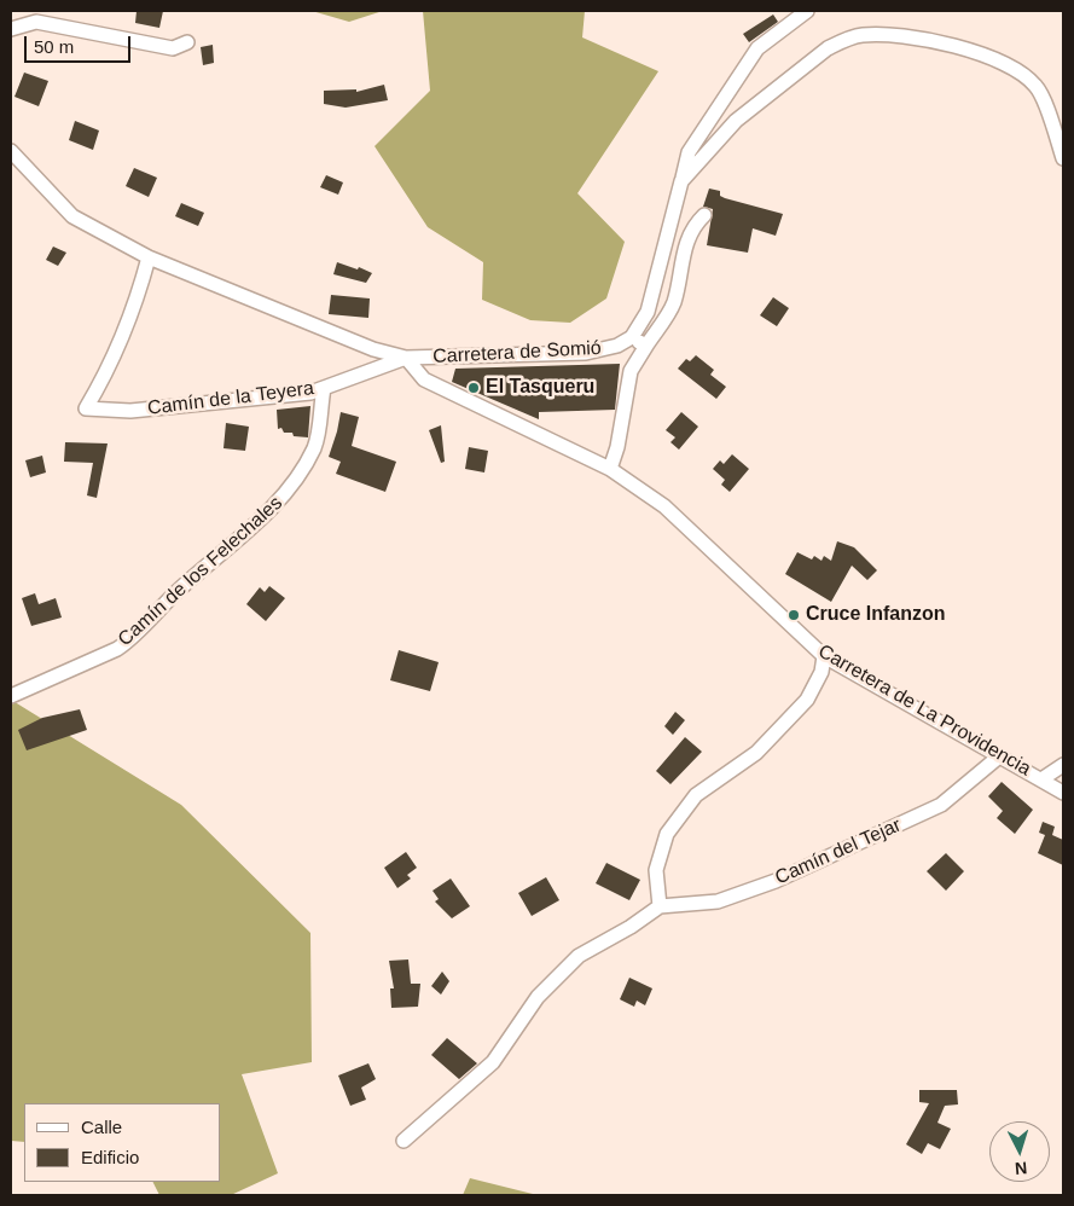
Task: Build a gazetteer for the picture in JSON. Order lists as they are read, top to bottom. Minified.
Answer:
{"streets":{"street":["Carretera de Somió","Camín de la Teyera","Camín de los Felechales","Carretera de La Providencia","Camín del Tejar"]},"crossings":[["Carretera de Somió","Camín de la Teyera"],["Carretera de Somió","Carretera de La Providencia"],["Camín de la Teyera","Camín de los Felechales"],["Camín de la Teyera","Carretera de La Providencia"],["Carretera de La Providencia","Camín del Tejar"]],"places":["El Tasqueru","Cruce Infanzon"],"legend":["Calle","Edificio"],"scale_bar":"50 m","north":"bottom"}
